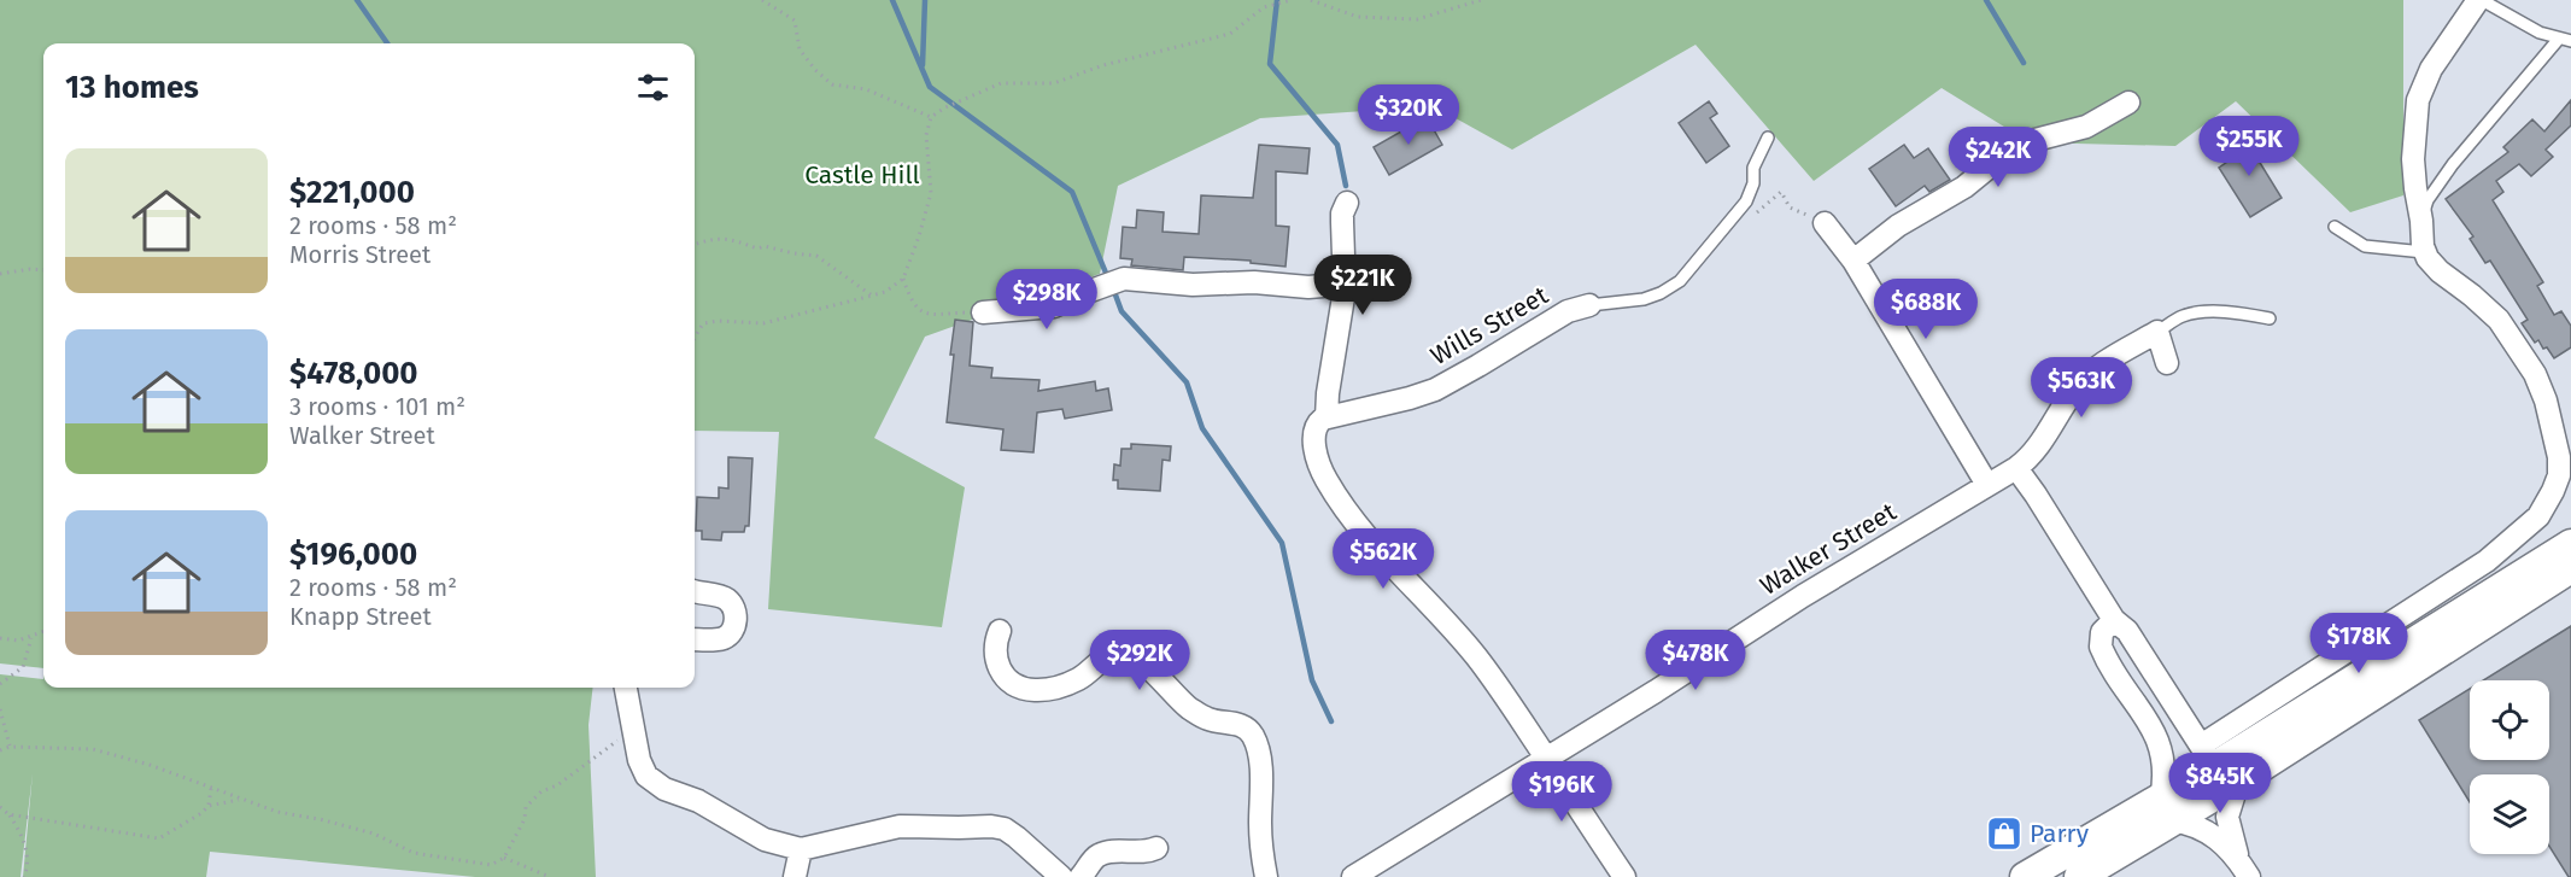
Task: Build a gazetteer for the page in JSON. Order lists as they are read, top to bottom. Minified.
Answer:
{"streets":{"street":["Wills Street","Walker Street"]},"parks":["Castle Hill"],"places":{"shop":["Parry"]},"page":{"heading":"13 homes","price":["$320K","$255K","$242K","$221K","$298K","$688K","$563K","$562K","$178K","$292K","$478K","$845K","$196K"],"list":[{"name":"$221,000","note":"2 rooms · 58 m² · Morris Street"},{"name":"$478,000","note":"3 rooms · 101 m² · Walker Street"},{"name":"$196,000","note":"2 rooms · 58 m² · Knapp Street"}]}}
